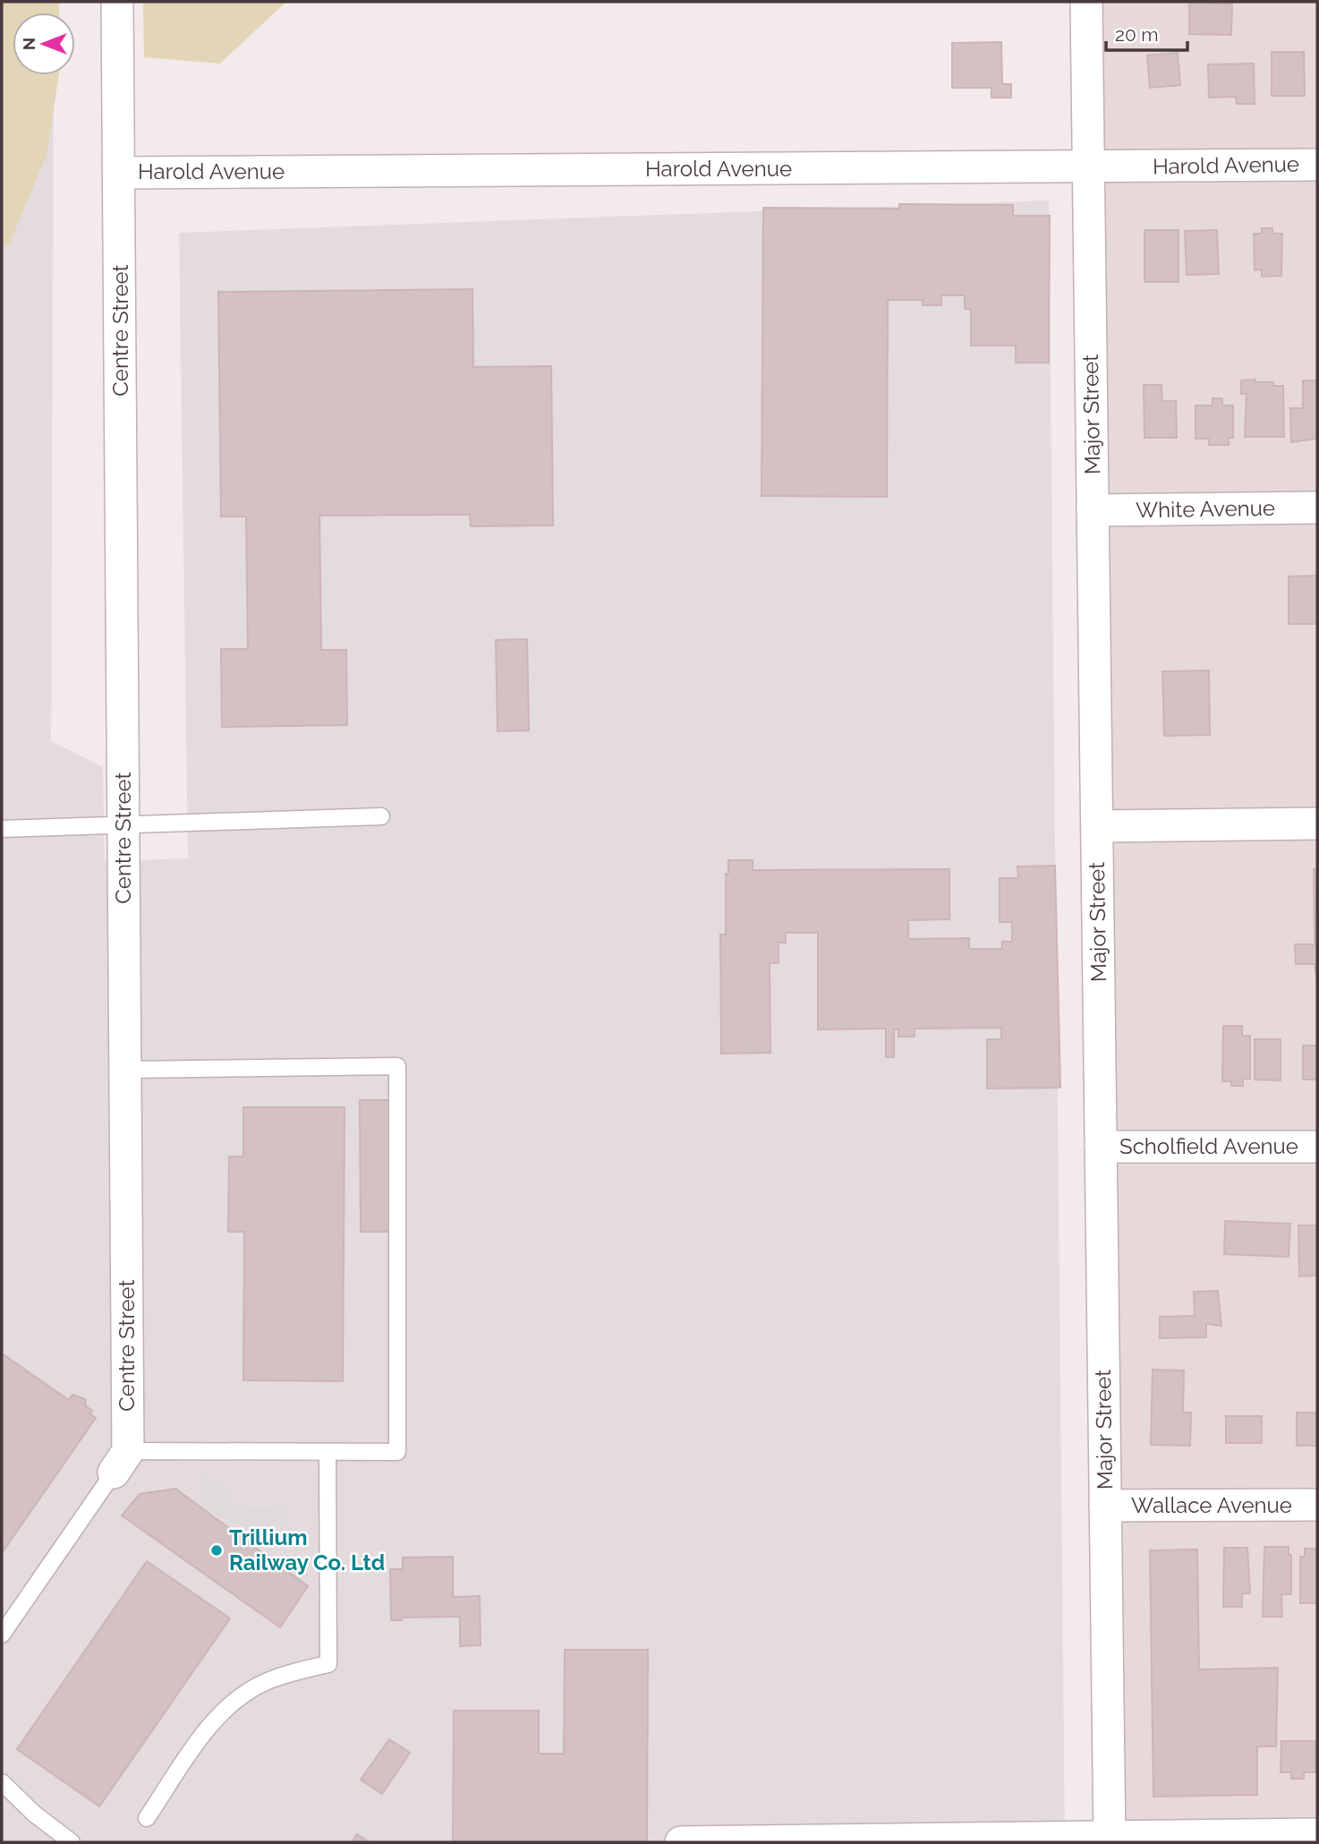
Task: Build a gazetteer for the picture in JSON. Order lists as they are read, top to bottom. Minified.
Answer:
{"streets":{"street":["Harold Avenue","Centre Street","Major Street","White Avenue","Scholfield Avenue","Wallace Avenue"]},"crossings":[["Harold Avenue","Centre Street"],["Harold Avenue","Major Street"],["Major Street","White Avenue"],["Major Street","Scholfield Avenue"],["Major Street","Wallace Avenue"]],"places":["Trillium Railway Co. Ltd"],"scale_bar":"20 m","north":"left"}
